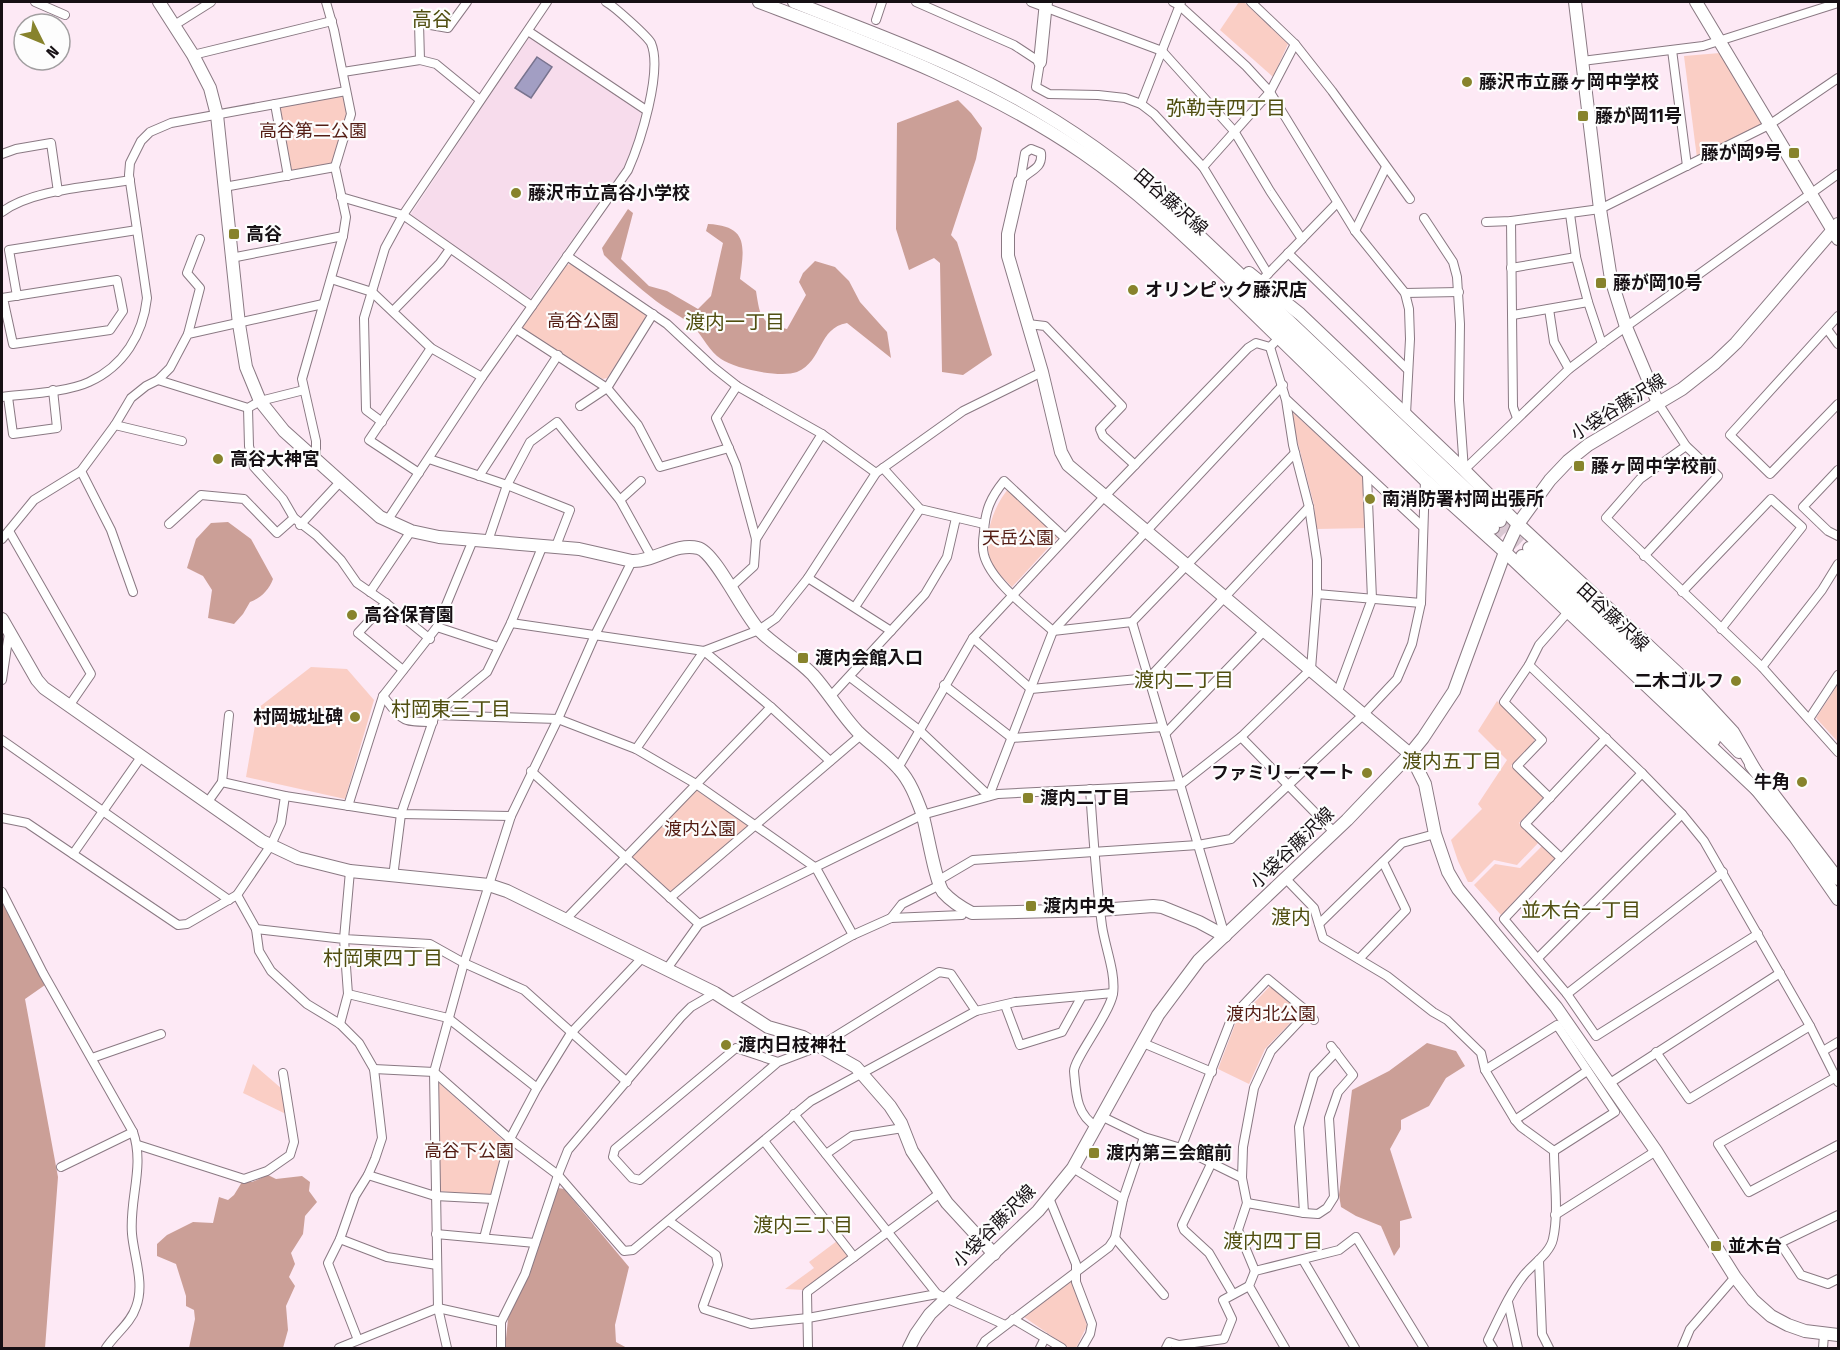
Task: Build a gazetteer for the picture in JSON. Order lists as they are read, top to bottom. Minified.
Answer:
{"streets":{"main road":["田谷藤沢線","小袋谷藤沢線"]},"districts":["高谷","弥勒寺四丁目","渡内一丁目","渡内二丁目","村岡東三丁目","渡内五丁目","並木台一丁目","渡内","村岡東四丁目","渡内三丁目","渡内四丁目"],"parks":["高谷第二公園","高谷公園","天岳公園","渡内公園","渡内北公園","高谷下公園"],"places":{"other":["藤沢市立藤ヶ岡中学校","藤沢市立高谷小学校","オリンピック藤沢店","高谷大神宮","南消防署村岡出張所","高谷保育園","二木ゴルフ","村岡城址碑","ファミリーマート","牛角","渡内日枝神社"],"transit":["藤が岡11号","藤が岡9号","高谷","藤が岡10号","藤ヶ岡中学校前","渡内会館入口","渡内二丁目","渡内中央","渡内第三会館前","並木台"]},"north":"bottom right"}
